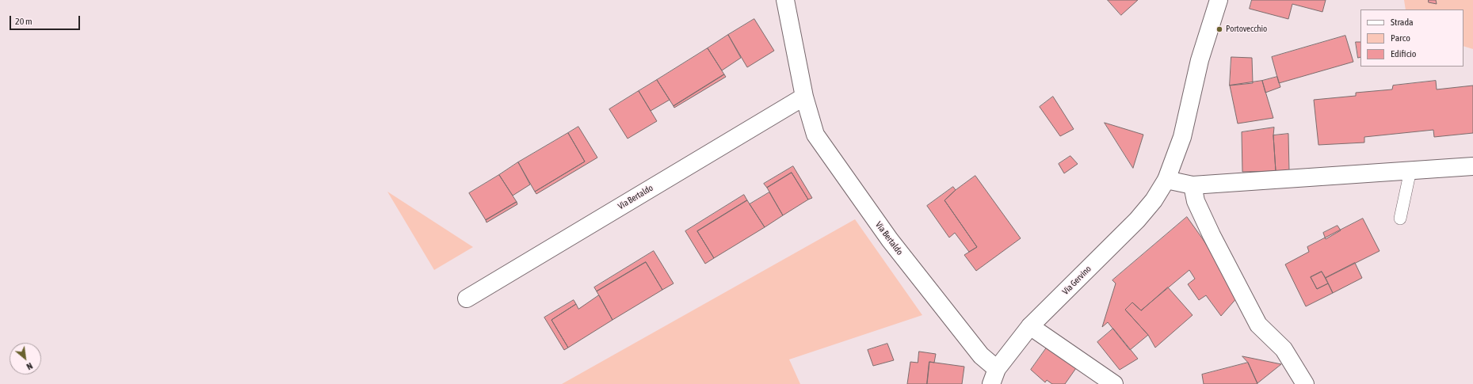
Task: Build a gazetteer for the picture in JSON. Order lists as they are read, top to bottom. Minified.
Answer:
{"streets":{"street":["Via Bertaldo","Via Gervino"]},"crossings":[["Via Bertaldo","Via Gervino"]],"places":["Portovecchio"],"legend":["Strada","Parco","Edificio"],"scale_bar":"20 m","north":"bottom right"}
